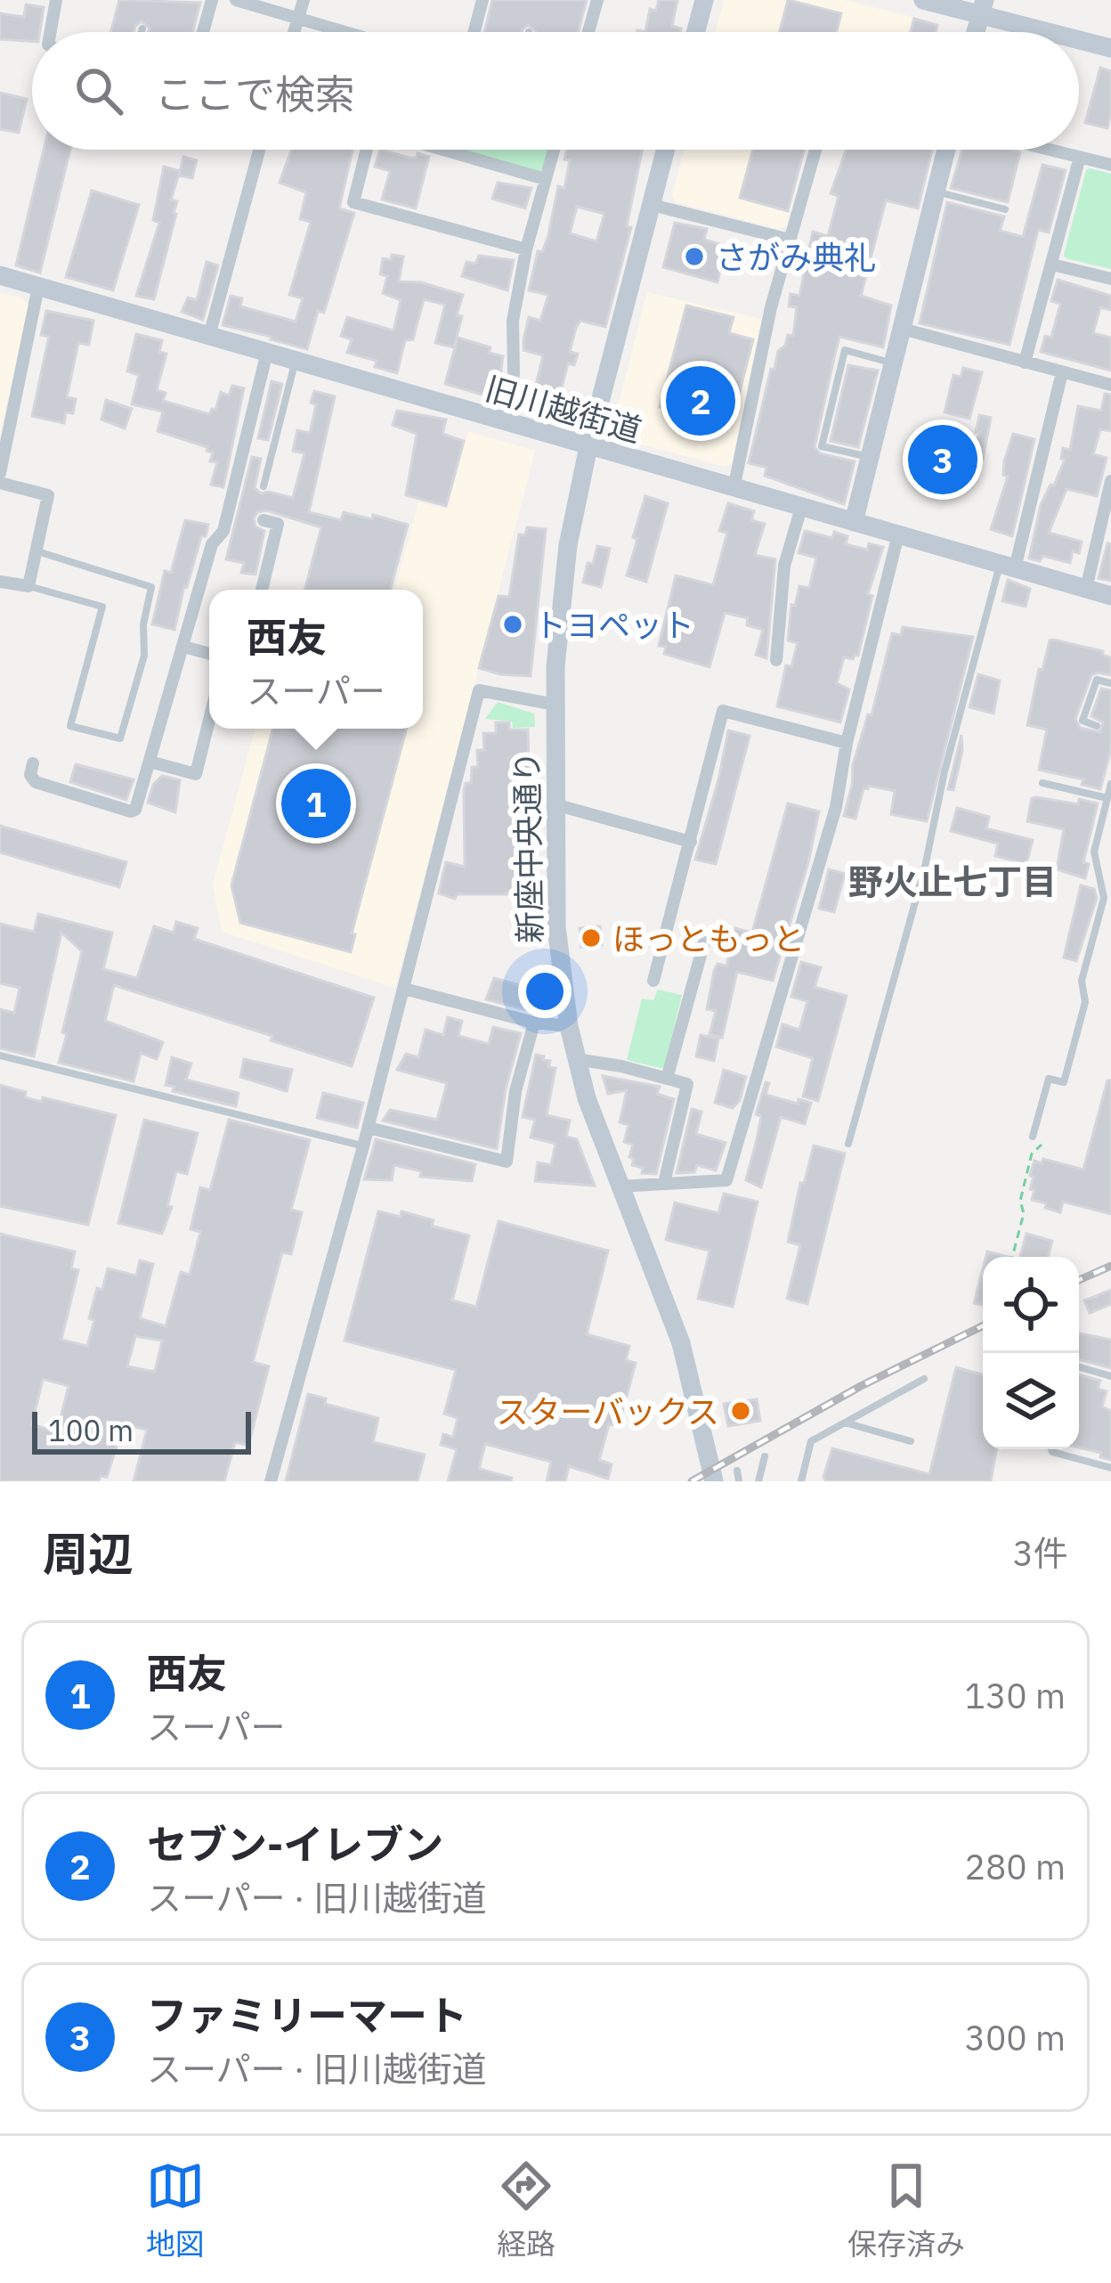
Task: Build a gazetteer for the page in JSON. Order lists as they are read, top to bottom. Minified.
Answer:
{"streets":{"street":["旧川越街道","新座中央通り"]},"crossings":[["旧川越街道","新座中央通り"]],"districts":["野火止七丁目"],"places":["さがみ典礼","トヨペット","ほっともっと","スターバックス"],"scale_bar":"100 m","page":{"search":"ここで検索","pins":["2","3","1"],"popup":["西友","スーパー"],"scale":"100 m","heading":["周辺","3件"],"list":[{"mark":"1","name":"西友","note":"スーパー","value":"130 m"},{"mark":"2","name":"セブン-イレブン","note":"スーパー · 旧川越街道","value":"280 m"},{"mark":"3","name":"ファミリーマート","note":"スーパー · 旧川越街道","value":"300 m"}],"nav":["地図","経路","保存済み"]}}
